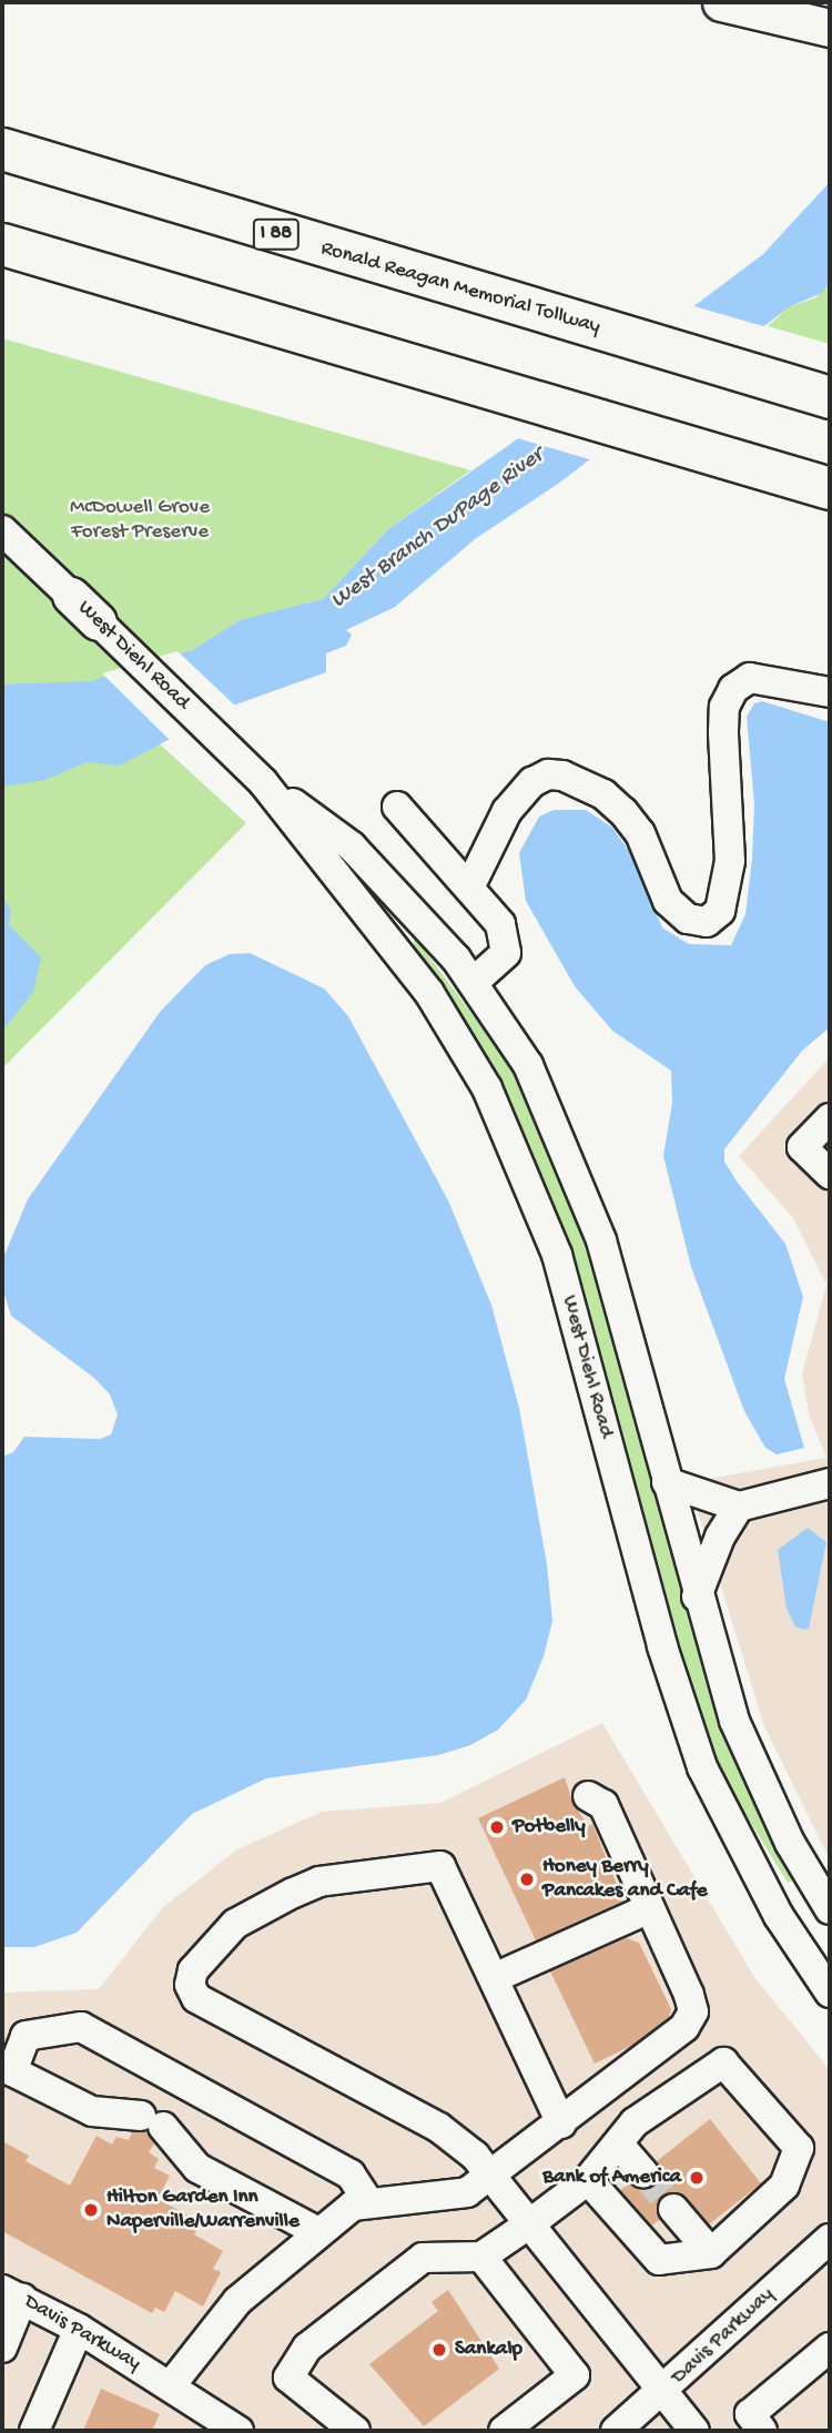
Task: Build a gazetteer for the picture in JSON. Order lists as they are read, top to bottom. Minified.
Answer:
{"streets":{"highway":["I 88","Ronald Reagan Memorial Tollway"],"main road":["West Diehl Road"],"street":["Davis Parkway"]},"water":["West Branch DuPage River"],"parks":["McDowell Grove Forest Preserve"],"places":["Potbelly","Honey Berry Pancakes and Cafe","Bank of America","Hilton Garden Inn Naperville/Warrenville","Sankalp"]}
